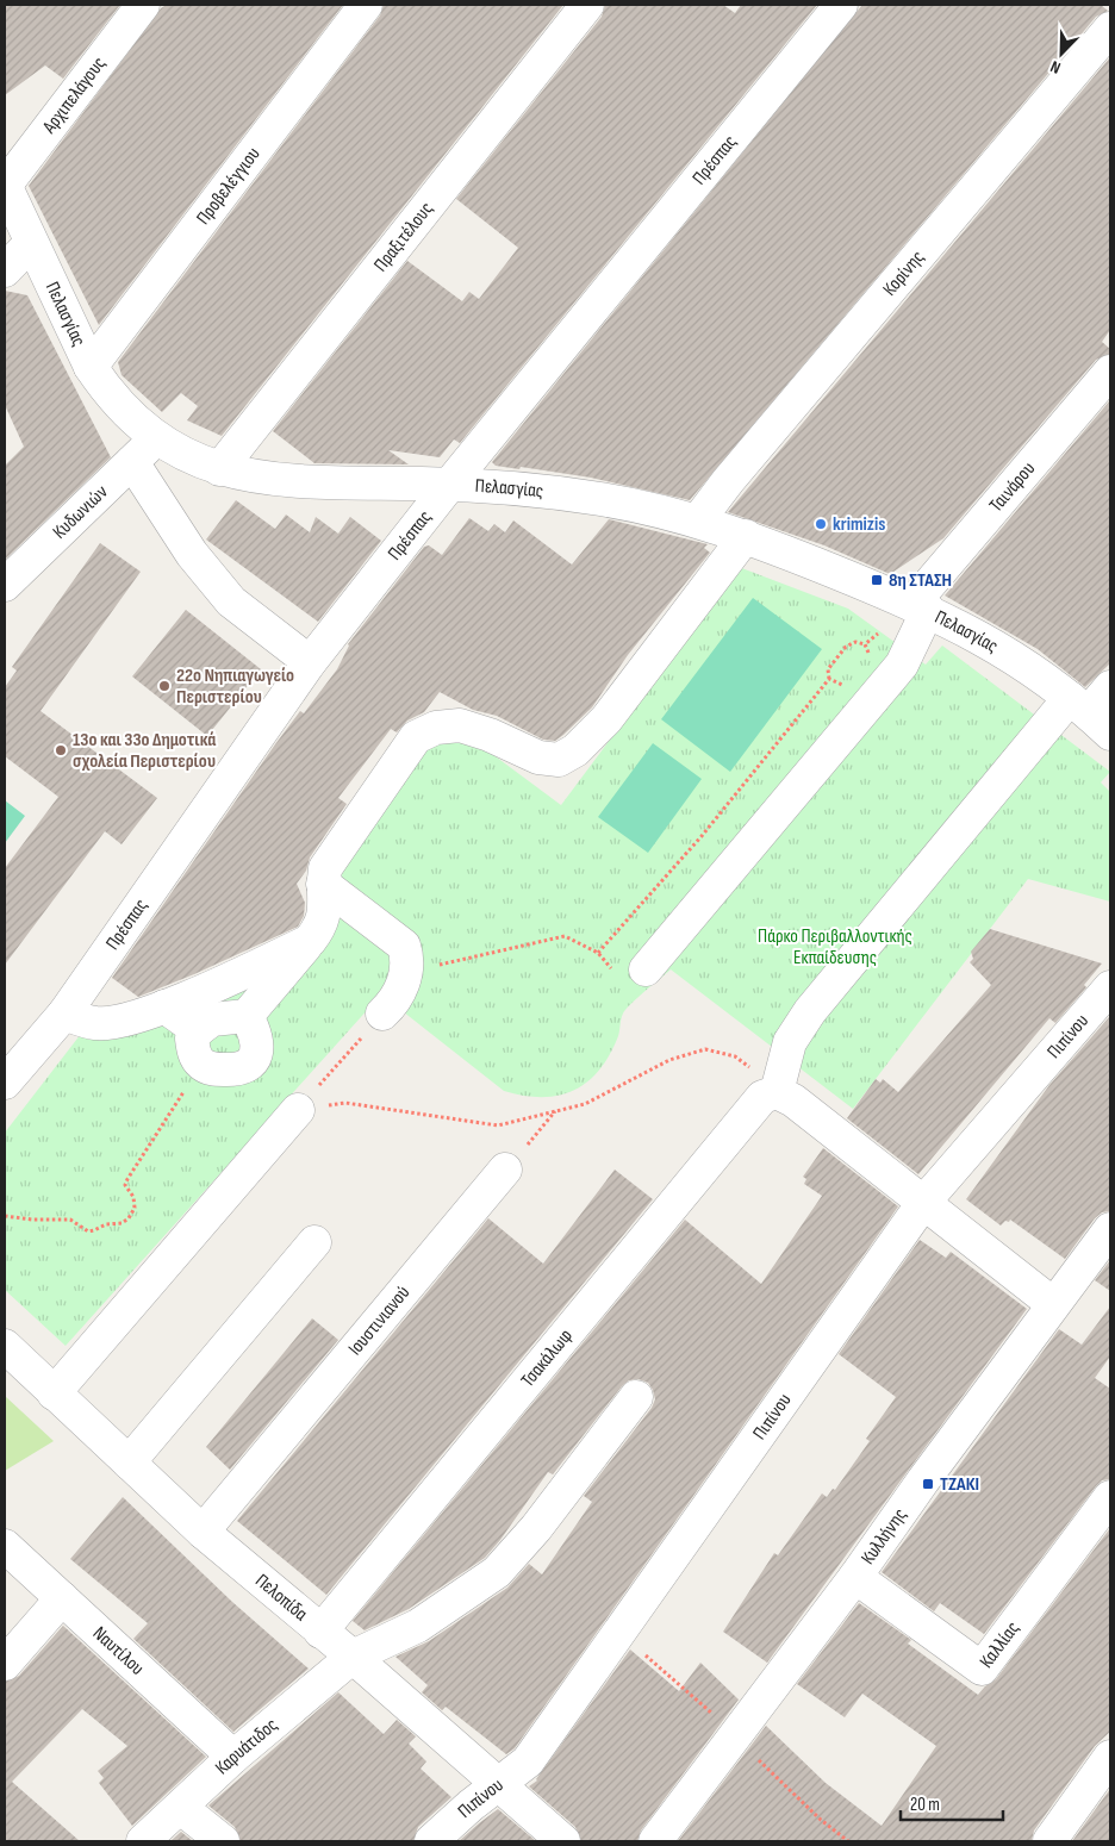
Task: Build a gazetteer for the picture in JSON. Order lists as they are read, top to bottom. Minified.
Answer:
{"streets":{"street":["Αρχιπελάγους","Πρέσπας","Προβελέγγιου","Πραξιτέλους","Κορίνης","Πελασγίας","Ταινάρου","Κυδωνιών","Πιπίνου","Ιουστινιανού","Τσακάλωφ","Κυλλήνης","Πελοπίδα","Καλλίας","Ναυτίλου","Καρυάτιδος"]},"crossings":[["Αρχιπελάγους","Πελασγίας"],["Πρέσπας","Πελασγίας"],["Προβελέγγιου","Πελασγίας"],["Πραξιτέλους","Πελασγίας"],["Κορίνης","Πελασγίας"],["Πελασγίας","Ταινάρου"],["Πελασγίας","Κυδωνιών"],["Πιπίνου","Πελοπίδα"],["Ιουστινιανού","Πελοπίδα"],["Τσακάλωφ","Πελοπίδα"],["Κυλλήνης","Καλλίας"],["Πελοπίδα","Καρυάτιδος"],["Ναυτίλου","Καρυάτιδος"]],"parks":["Πάρκο Περιβαλλοντικής Εκπαίδευσης"],"places":{"other":["krimizis","22ο Νηπιαγωγείο Περιστερίου","13ο και 33ο Δημοτικά σχολεία Περιστερίου"],"transit":["8η ΣΤΑΣΗ","ΤΖΑΚΙ"]},"scale_bar":"20 m","north":"bottom left"}
